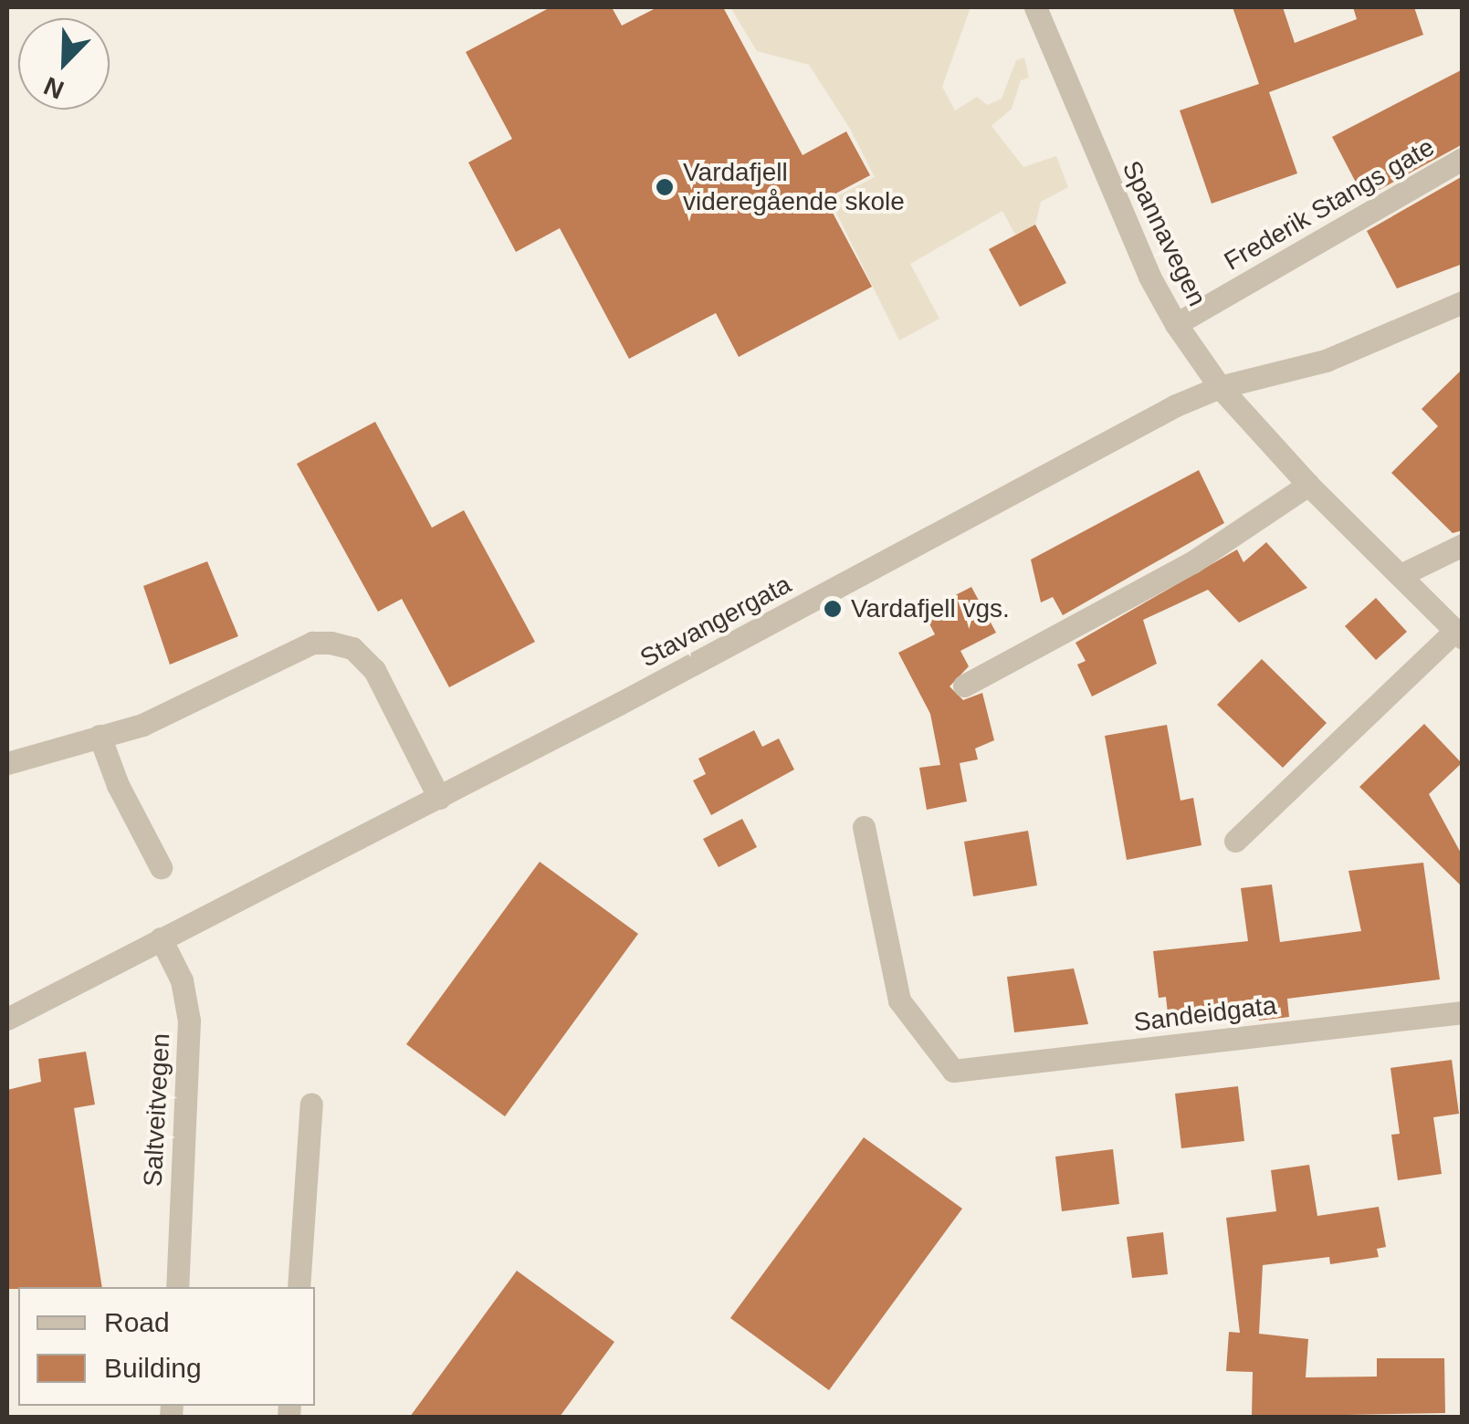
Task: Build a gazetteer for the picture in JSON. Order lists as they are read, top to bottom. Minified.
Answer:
{"streets":{"street":["Frederik Stangs gate","Spannavegen","Stavangergata","Sandeidgata","Saltveitvegen"]},"crossings":[["Frederik Stangs gate","Spannavegen"],["Spannavegen","Stavangergata"],["Stavangergata","Saltveitvegen"]],"places":["Vardafjell videregående skole","Vardafjell vgs."],"legend":["Road","Building"],"north":"bottom left"}
